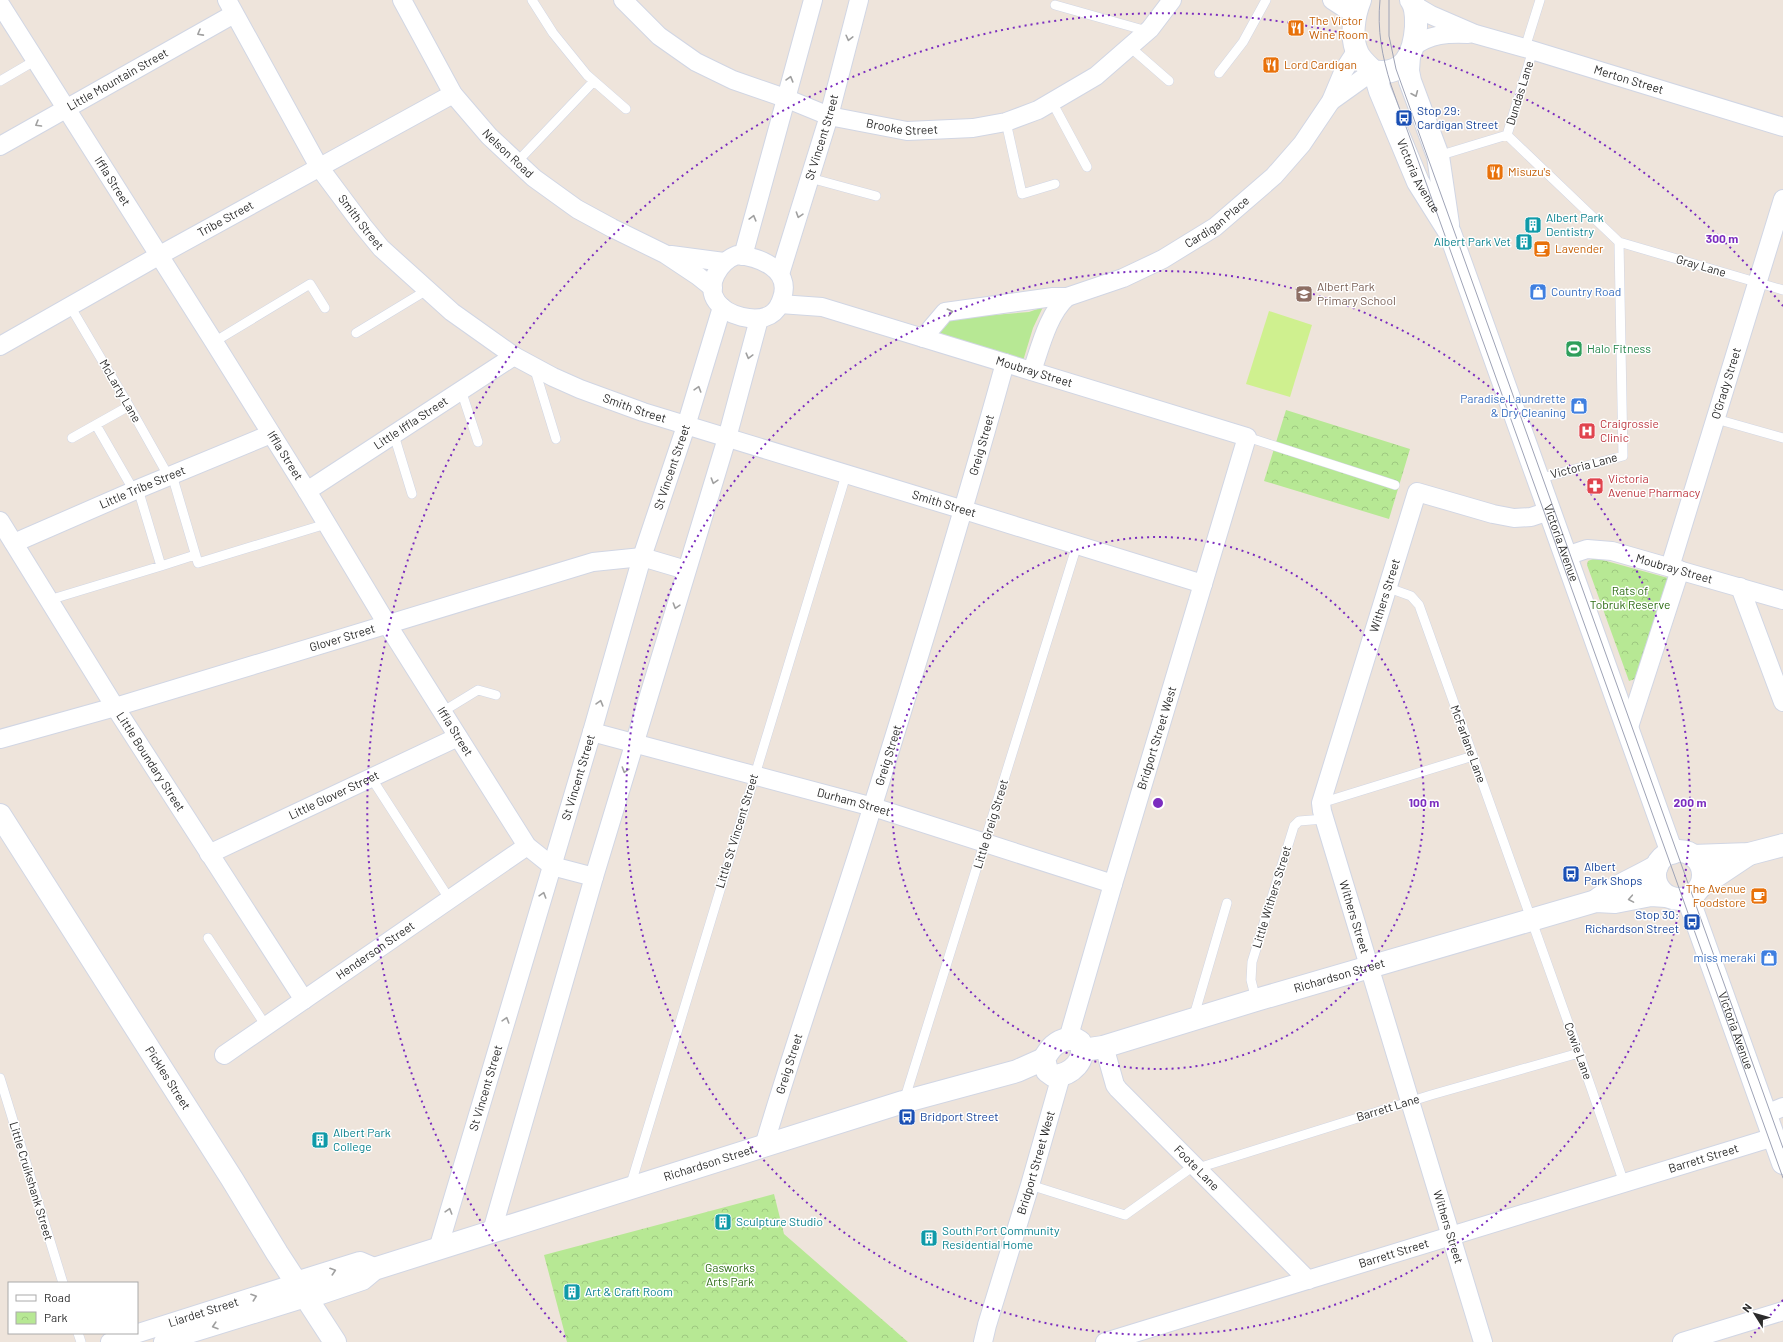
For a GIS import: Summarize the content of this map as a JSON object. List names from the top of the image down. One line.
{"streets":{"street":["Little Mountain Street","Merton Street","Brooke Street","St Vincent Street","Nelson Road","Victoria Avenue","Iffla Street","Tribe Street","Smith Street","Cardigan Place","Moubray Street","O'Grady Street","Little Iffla Street","Greig Street","Little Tribe Street","Withers Street","Glover Street","Bridport Street West","Little Boundary Street","Little Glover Street","Durham Street","Henderson Street","Richardson Street","Pickles Street","Barrett Street","Foote Lane","Liardet Street"],"lane":["Dundas Lane","Gray Lane","McLarty Lane","Victoria Lane","McFarlane Lane","Little Greig Street","Little St Vincent Street","Little Withers Street","Cowie Lane","Barrett Lane","Little Cruikshank Street"]},"crossings":[["Little Mountain Street","Iffla Street"],["Little Mountain Street","Smith Street"],["Merton Street","Dundas Lane"],["Merton Street","Victoria Avenue"],["Brooke Street","St Vincent Street"],["St Vincent Street","Nelson Road"],["St Vincent Street","Iffla Street"],["St Vincent Street","Smith Street"],["St Vincent Street","Moubray Street"],["St Vincent Street","Glover Street"],["St Vincent Street","Durham Street"],["St Vincent Street","Richardson Street"],["Nelson Road","Tribe Street"],["Nelson Road","Moubray Street"],["Victoria Avenue","Cardigan Place"],["Victoria Avenue","Moubray Street"],["Victoria Avenue","O'Grady Street"],["Victoria Avenue","Victoria Lane"],["Victoria Avenue","Withers Street"],["Victoria Avenue","Richardson Street"],["Victoria Avenue","Barrett Street"],["Iffla Street","Tribe Street"],["Iffla Street","Little Iffla Street"],["Iffla Street","Little Tribe Street"],["Iffla Street","Glover Street"],["Iffla Street","Little Glover Street"],["Iffla Street","Henderson Street"],["Tribe Street","Smith Street"],["Tribe Street","McLarty Lane"],["Smith Street","Little Iffla Street"],["Smith Street","Greig Street"],["Smith Street","Bridport Street West"],["Smith Street","Little Greig Street"],["Smith Street","Little St Vincent Street"],["Cardigan Place","Moubray Street"],["Gray Lane","O'Grady Street"],["Gray Lane","Victoria Lane"],["Moubray Street","O'Grady Street"],["Moubray Street","Greig Street"],["Moubray Street","Bridport Street West"],["McLarty Lane","Little Tribe Street"],["Greig Street","Durham Street"],["Greig Street","Richardson Street"],["Little Tribe Street","Little Boundary Street"],["Withers Street","McFarlane Lane"],["Withers Street","Little Withers Street"],["Withers Street","Richardson Street"],["Withers Street","Barrett Lane"],["Withers Street","Barrett Street"],["Glover Street","Little Boundary Street"],["Bridport Street West","Durham Street"],["Bridport Street West","Richardson Street"],["Bridport Street West","Barrett Lane"],["McFarlane Lane","Little Withers Street"],["McFarlane Lane","Richardson Street"],["McFarlane Lane","Cowie Lane"],["Little Boundary Street","Little Glover Street"],["Little Boundary Street","Henderson Street"],["Durham Street","Little Greig Street"],["Durham Street","Little St Vincent Street"],["Little Greig Street","Richardson Street"],["Little St Vincent Street","Richardson Street"],["Little Withers Street","Richardson Street"],["Richardson Street","Cowie Lane"],["Richardson Street","Pickles Street"],["Richardson Street","Foote Lane"],["Richardson Street","Liardet Street"],["Cowie Lane","Barrett Lane"],["Cowie Lane","Barrett Street"],["Pickles Street","Liardet Street"],["Barrett Lane","Foote Lane"],["Barrett Street","Foote Lane"]],"one_way":["Little Mountain Street"],"parks":["Rats of Tobruk Reserve","Gasworks Arts Park"],"places":{"restaurant":["The Victor Wine Room","Lord Cardigan","Misuzu's"],"bus stop":["Stop 29: Cardigan Street","Albert Park Shops","Stop 30: Richardson Street","Bridport Street"],"building":["Albert Park Dentistry","Albert Park Vet","Albert Park College","Sculpture Studio","South Port Community Residential Home","Art & Craft Room"],"cafe":["Lavender","The Avenue Foodstore"],"shop":["Country Road","Paradise Laundrette & Dry Cleaning","miss meraki"],"school or university":["Albert Park Primary School"],"sports":["Halo Fitness"],"hospital":["Craigrossie Clinic"],"pharmacy":["Victoria Avenue Pharmacy"]},"legend":["Road","Park"],"north":"top left","rings":["300 m","100 m","200 m"]}
